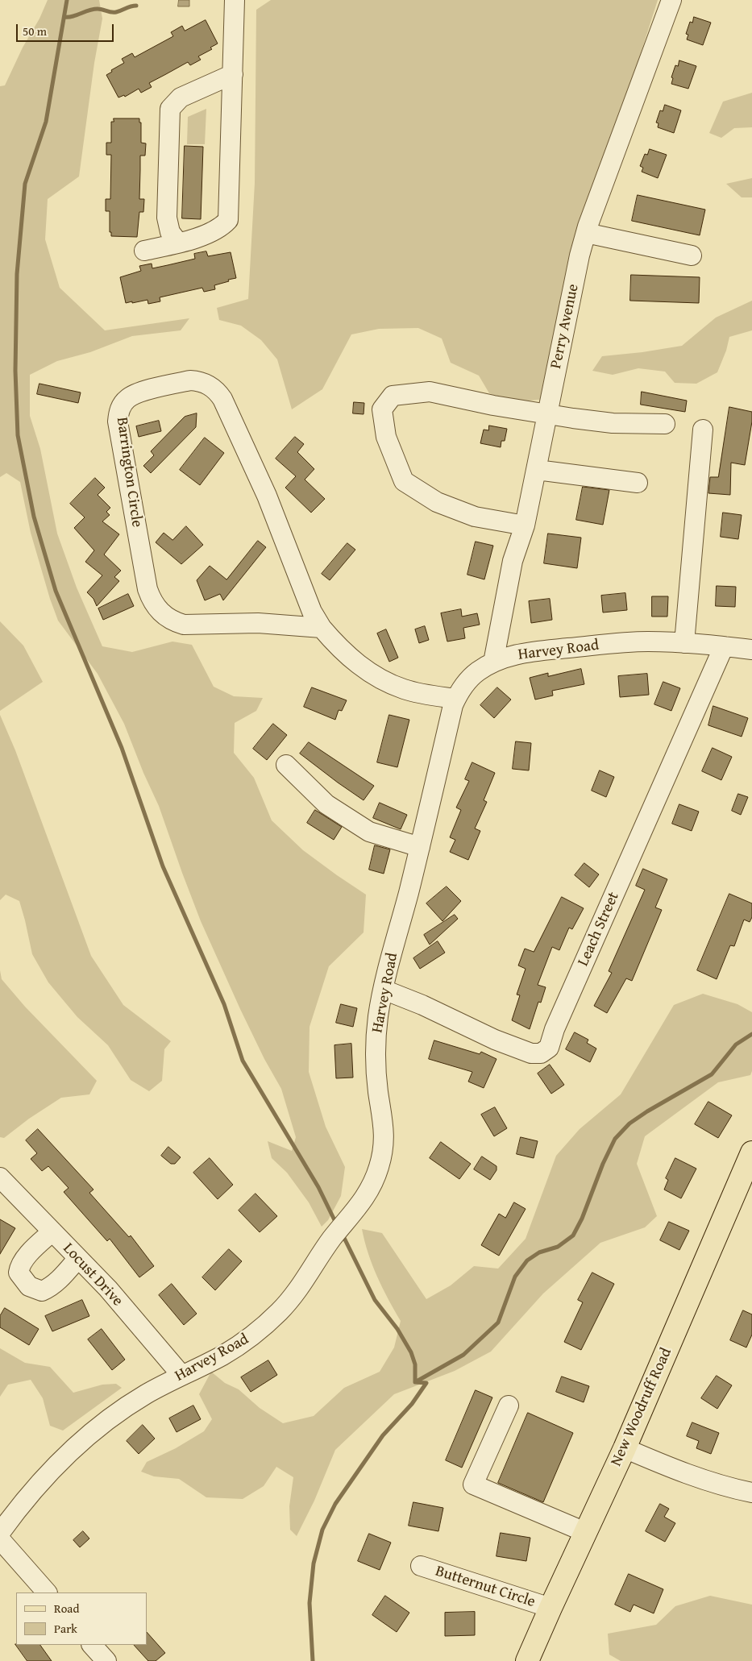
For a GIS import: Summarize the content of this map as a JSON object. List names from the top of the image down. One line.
{"streets":{"main road":["New Woodruff Road"],"street":["Perry Avenue","Barrington Circle","Harvey Road","Leach Street","Locust Drive","Butternut Circle"]},"crossings":[["Perry Avenue","Harvey Road"],["Barrington Circle","Harvey Road"],["Harvey Road","Leach Street"],["Harvey Road","Locust Drive"],["New Woodruff Road","Butternut Circle"]],"legend":["Road","Park"],"scale_bar":"50 m"}
